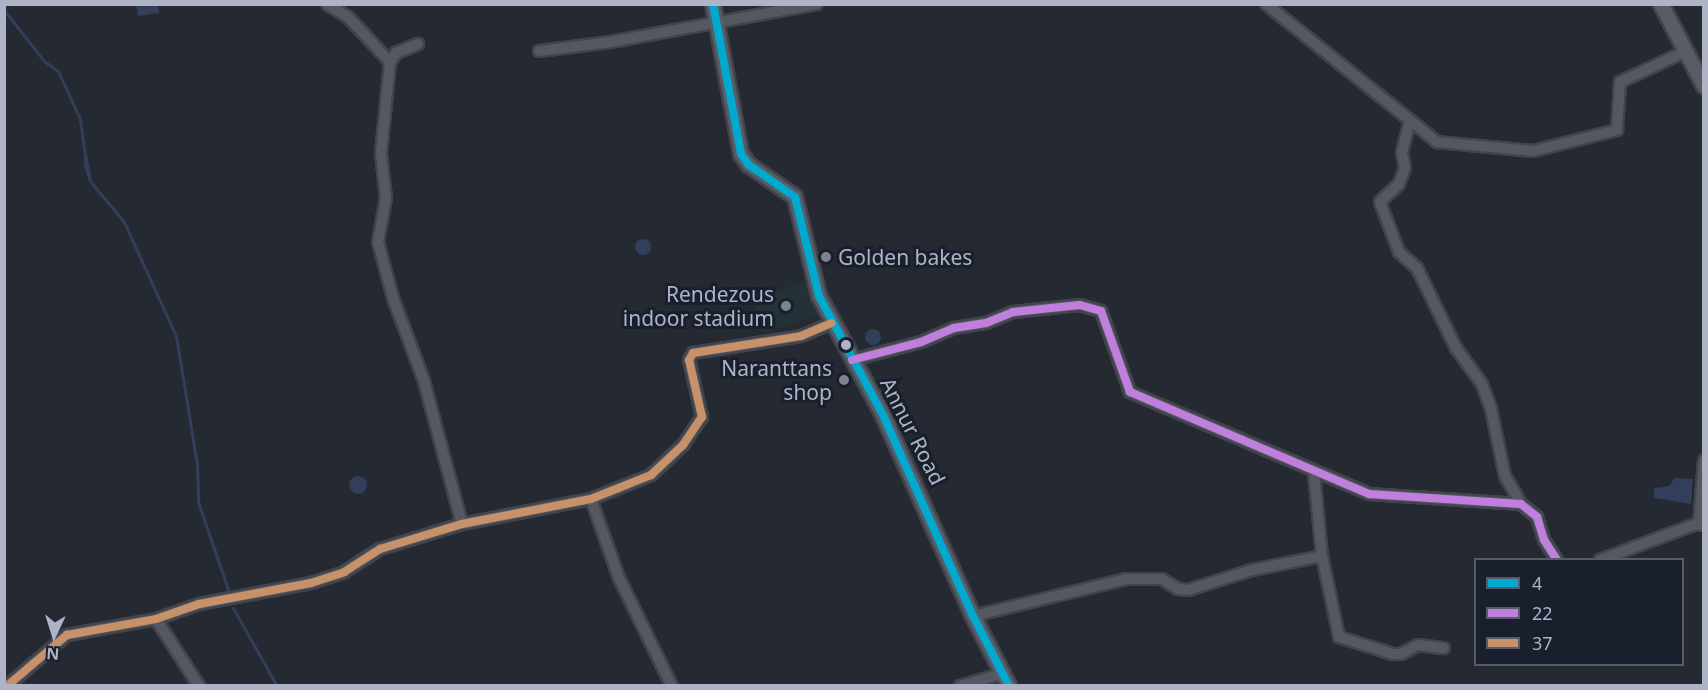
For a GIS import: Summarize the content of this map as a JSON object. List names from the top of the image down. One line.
{"streets":{"main road":["Annur Road"]},"places":["Golden bakes","Rendezous indoor stadium","Naranttans shop"],"lines":["transit line 4","transit line 22","transit line 37"],"legend":["4","22","37"],"north":"bottom"}
